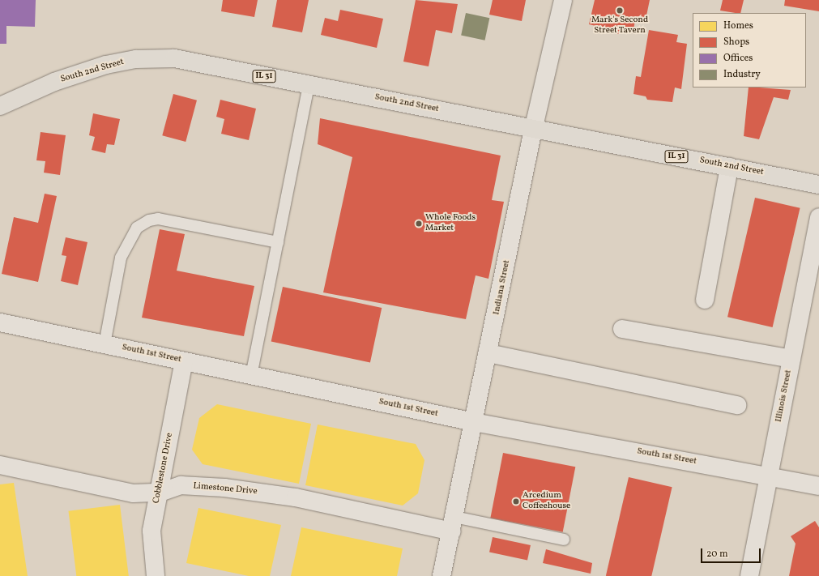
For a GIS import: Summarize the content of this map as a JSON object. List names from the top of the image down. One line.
{"streets":{"main road":["South 2nd Street","IL 31"],"street":["Indiana Street","South 1st Street","Illinois Street","Cobblestone Drive","Limestone Drive"]},"crossings":[["South 2nd Street","Indiana Street"],["Indiana Street","South 1st Street"],["Indiana Street","Limestone Drive"],["South 1st Street","Illinois Street"],["South 1st Street","Cobblestone Drive"],["Cobblestone Drive","Limestone Drive"]],"places":["Mark's Second Street Tavern","Whole Foods Market","Arcedium Coffeehouse"],"legend":["Homes","Shops","Offices","Industry"],"scale_bar":"20 m"}
